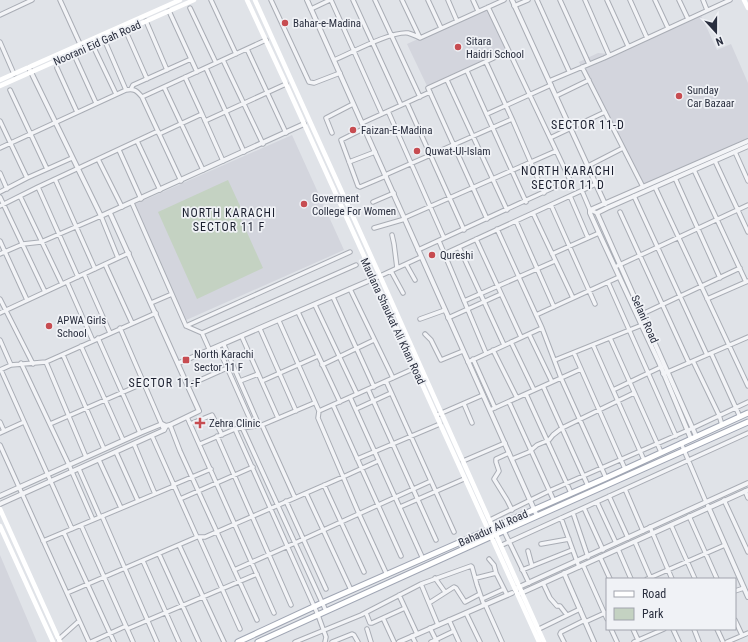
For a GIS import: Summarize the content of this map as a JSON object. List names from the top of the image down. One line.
{"streets":{"main road":["Noorani Eid Gah Road","Maulana Shaukat Ali Khan Road","Bahadur Ali Road"],"street":["Selani Road"]},"crossings":[["Selani Road","Bahadur Ali Road"],["Maulana Shaukat Ali Khan Road","Bahadur Ali Road"]],"districts":["SECTOR 11-D","NORTH KARACHI SECTOR 11 D","NORTH KARACHI SECTOR 11 F","SECTOR 11-F"],"places":{"other":["Bahar-e-Madina","Sitara Haidri School","Sunday Car Bazaar","Faizan-E-Madina","Quwat-Ul-Islam","Goverment College For Women","Qureshi","APWA Girls School"],"transit":["North Karachi Sector 11 F"],"health":["Zehra Clinic"]},"legend":["Road","Park"],"north":"bottom"}
